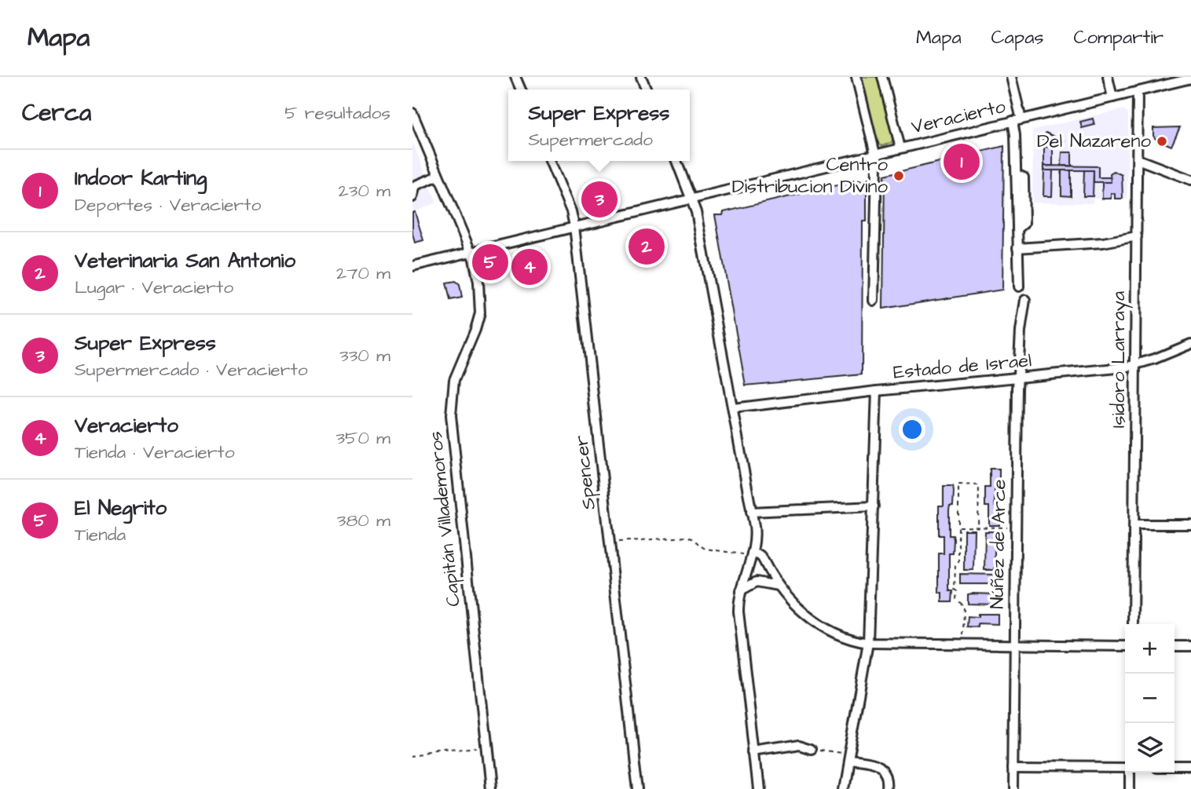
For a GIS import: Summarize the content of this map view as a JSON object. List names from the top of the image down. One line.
{"streets":{"street":["Veracierto","Isidoro Larraya","Estado de Israel","Spencer","Capitán Villademoros","Núñez de Arce"]},"crossings":[["Veracierto","Isidoro Larraya"],["Veracierto","Spencer"],["Veracierto","Capitán Villademoros"],["Isidoro Larraya","Estado de Israel"],["Estado de Israel","Núñez de Arce"]],"places":["Del Nazareno","Centro Distribucion Divino"],"page":{"header":"Mapa","nav":["Mapa","Capas","Compartir"],"heading":["Cerca","5 resultados"],"popup":["Super Express","Supermercado"],"pins":["1","3","2","5","4"],"list":[{"mark":"1","name":"Indoor Karting","note":"Deportes · Veracierto","value":"230 m"},{"mark":"2","name":"Veterinaria San Antonio","note":"Lugar · Veracierto","value":"270 m"},{"mark":"3","name":"Super Express","note":"Supermercado · Veracierto","value":"330 m"},{"mark":"4","name":"Veracierto","note":"Tienda · Veracierto","value":"350 m"},{"mark":"5","name":"El Negrito","note":"Tienda","value":"380 m"}],"map_buttons":["+","−"]}}
